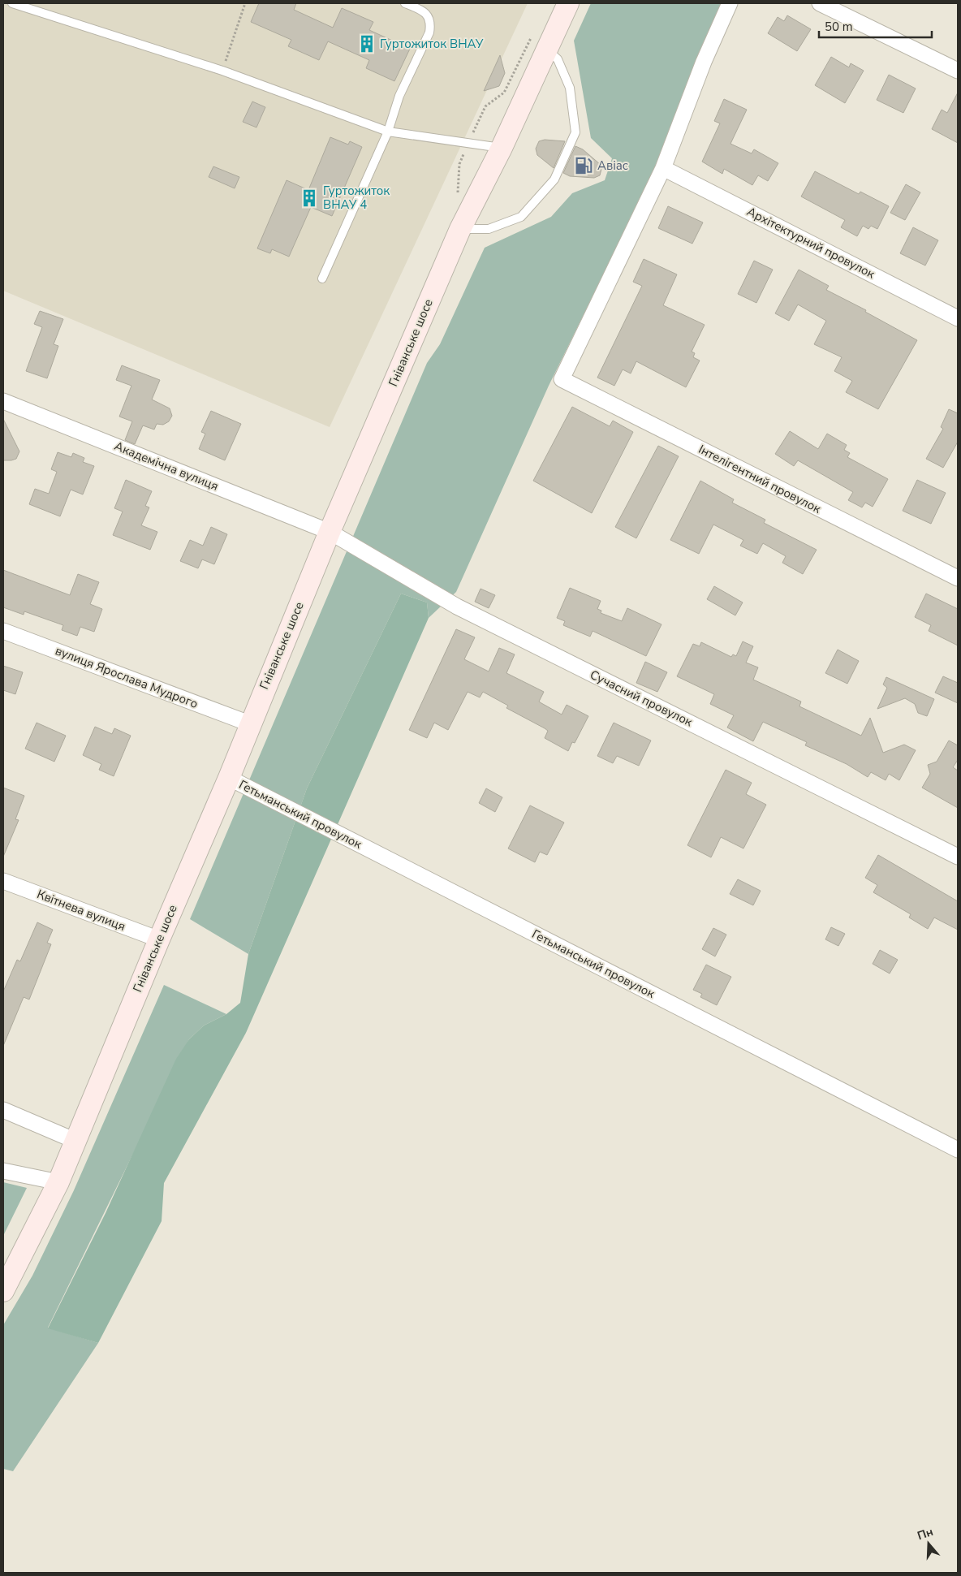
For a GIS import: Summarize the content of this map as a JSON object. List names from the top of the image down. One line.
{"streets":{"main road":["Гніванське шосе"],"street":["Архітектурний провулок","Академічна вулиця","Інтелігентний провулок","вулиця Ярослава Мудрого","Сучасний провулок","Гетьманський провулок","Квітнева вулиця"]},"crossings":[["Архітектурний провулок","Інтелігентний провулок"],["Гніванське шосе","Академічна вулиця"],["Гніванське шосе","вулиця Ярослава Мудрого"],["Гніванське шосе","Сучасний провулок"],["Гніванське шосе","Гетьманський провулок"],["Гніванське шосе","Квітнева вулиця"],["Академічна вулиця","Сучасний провулок"]],"places":{"building":["Гуртожиток ВНАУ","Гуртожиток ВНАУ 4"],"fuel station":["Авіас"]},"scale_bar":"50 m","north":"top"}
